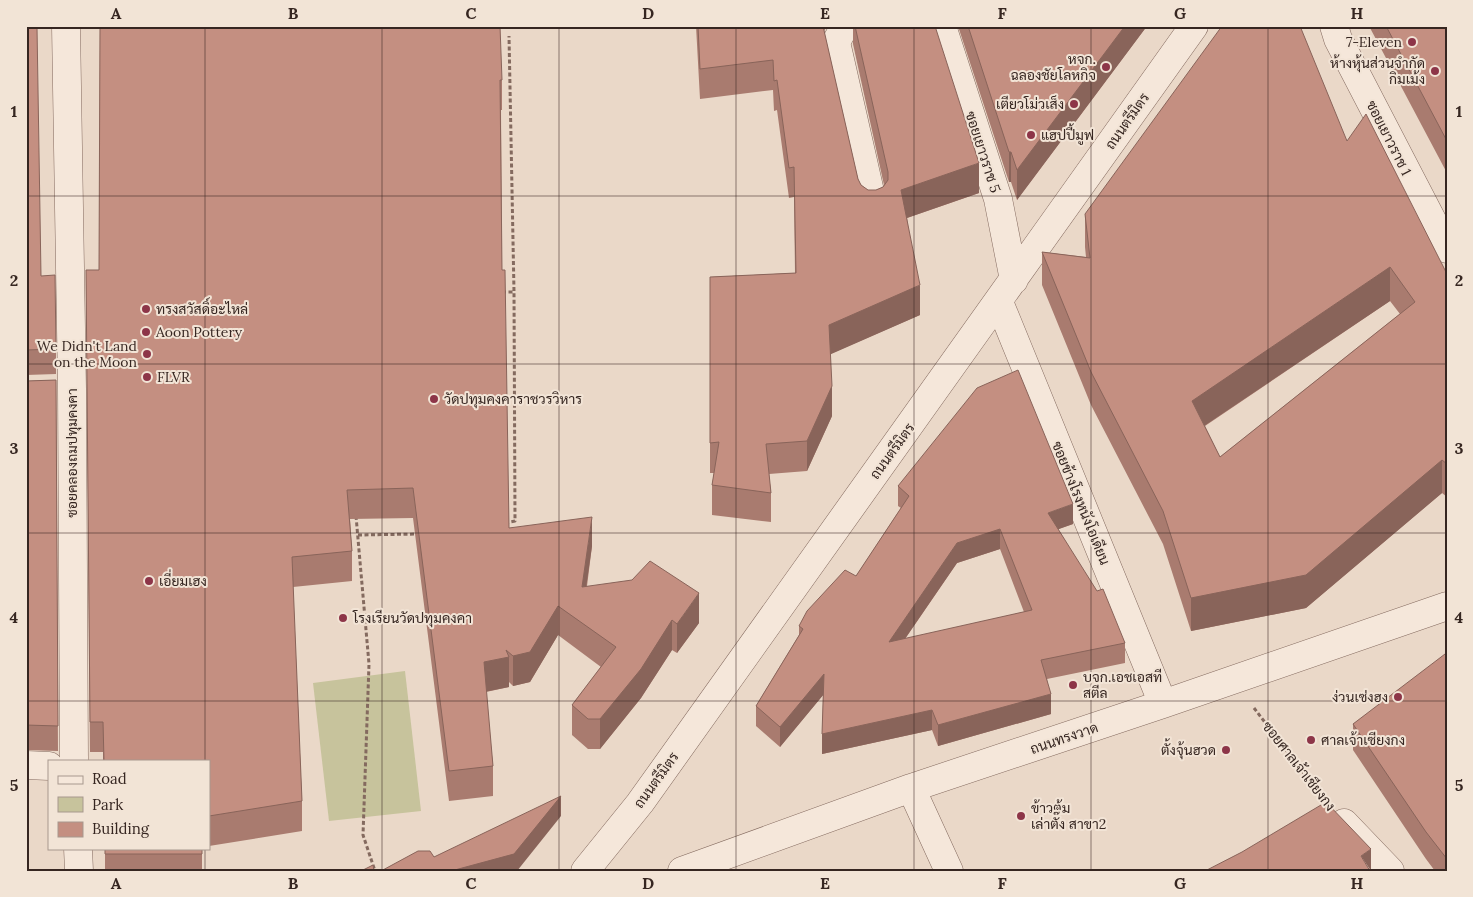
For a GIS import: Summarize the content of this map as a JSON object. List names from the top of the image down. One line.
{"streets":{"street":["ถนนตรีมิตร","ซอยเยาวราช 1","ซอยเยาวราช 5","ซอยคลองถมปทุมคงคา","ซอยข้างโรงหนังโอเดียน","ถนนทรงวาด","ซอยศาลเจ้าเชียงกง"]},"crossings":[["ถนนตรีมิตร","ซอยเยาวราช 5"],["ถนนตรีมิตร","ซอยข้างโรงหนังโอเดียน"],["ซอยข้างโรงหนังโอเดียน","ถนนทรงวาด"],["ถนนทรงวาด","ซอยศาลเจ้าเชียงกง"]],"places":["7-Eleven","หจก. ฉลองชัยโลหกิจ","ห้างหุ้นส่วนจำกัด กิมเม้ง","เตียวโม่วเส็ง","แฮปปี้มูฟ","ทรงสวัสดิ์อะไหล่","Aoon Pottery","We Didn't Land on the Moon","FLVR","วัดปทุมคงคาราชวรวิหาร","เอี่ยมเฮง","โรงเรียนวัดปทุมคงคา","บจก.เอชเอสที สตีล","ง่วนเซ่งฮง","ศาลเจ้าเซียงกง","ตั้งจุ้นฮวด","ข้าวต้ม เล่าตั๊ง สาขา2"],"legend":["Road","Park","Building"],"grid":{"columns":["A","B","C","D","E","F","G","H"],"rows":["1","2","3","4","5"]}}
